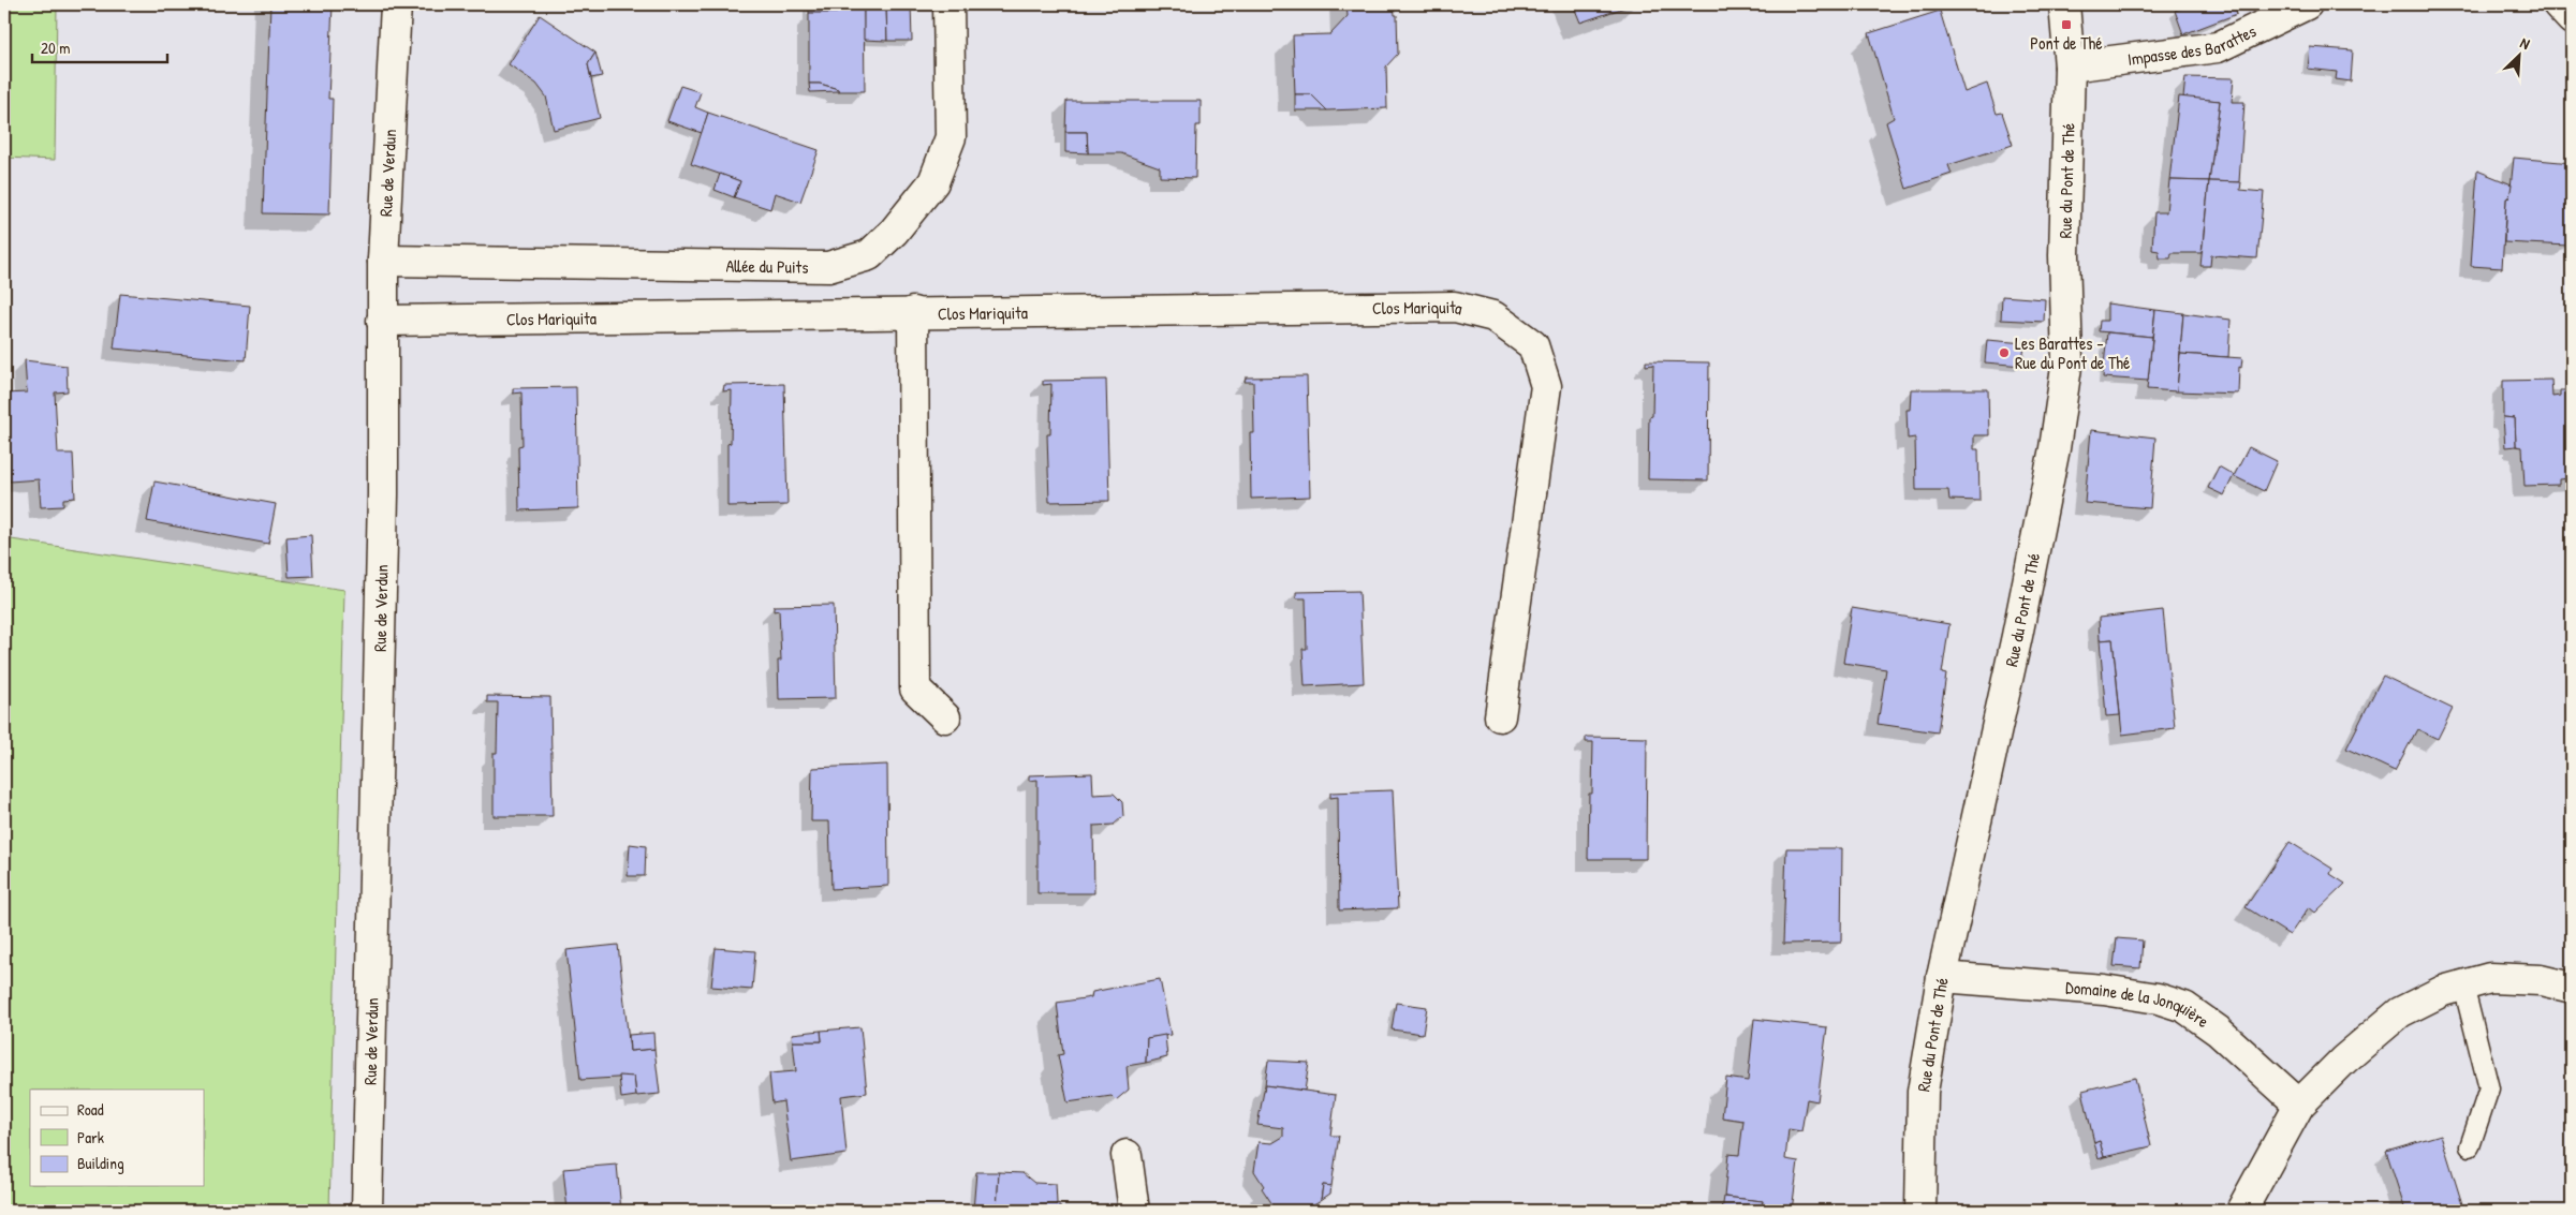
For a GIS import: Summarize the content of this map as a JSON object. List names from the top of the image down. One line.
{"streets":{"street":["Impasse des Barattes","Rue de Verdun","Rue du Pont de Thé","Allée du Puits","Clos Mariquita","Domaine de la Jonquière"]},"crossings":[["Impasse des Barattes","Rue du Pont de Thé"],["Rue de Verdun","Allée du Puits"],["Rue de Verdun","Clos Mariquita"],["Rue du Pont de Thé","Domaine de la Jonquière"]],"places":{"transit":["Pont de Thé"],"other":["Les Barattes - Rue du Pont de Thé"]},"legend":["Road","Park","Building"],"scale_bar":"20 m","north":"top right"}
